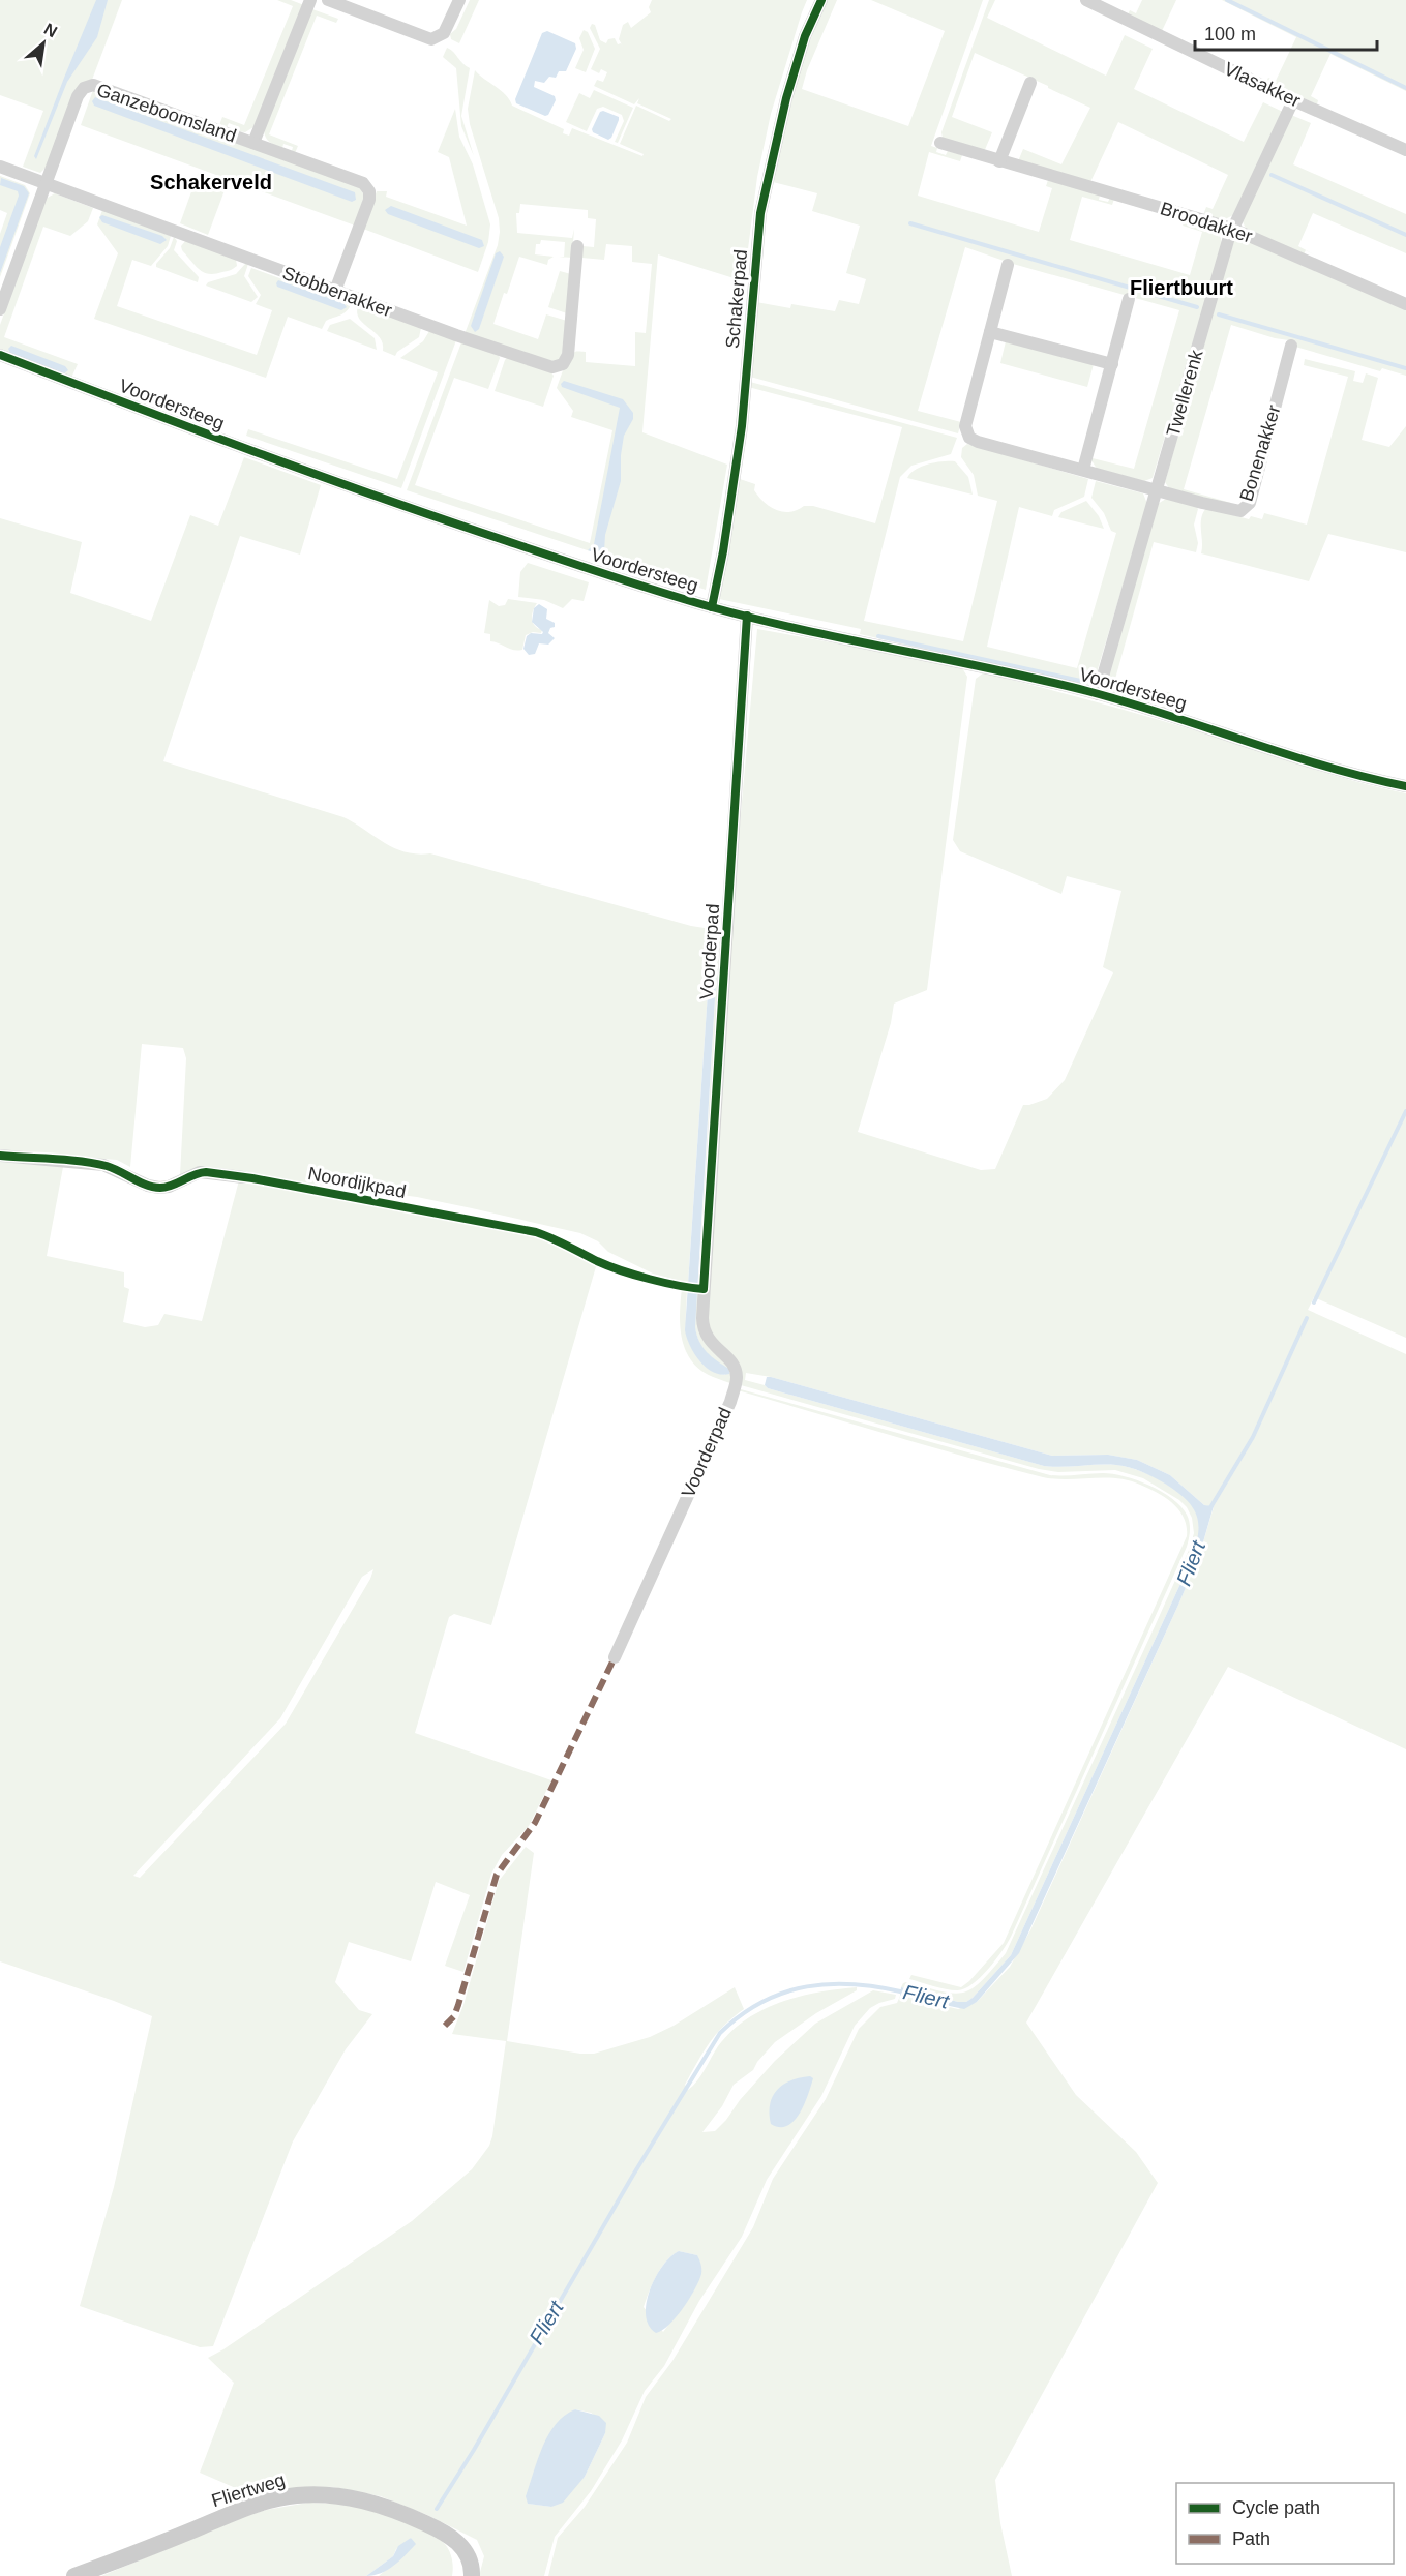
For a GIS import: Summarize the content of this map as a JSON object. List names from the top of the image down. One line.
{"streets":{"main road":["Fliertweg"],"street":["Vlasakker","Ganzeboomsland","Broodakker","Stobbenakker","Schakerpad","Twellerenk","Voordersteeg","Bonenakker","Voorderpad"],"cycle path":["Noordijkpad"]},"crossings":[["Vlasakker","Twellerenk"],["Ganzeboomsland","Stobbenakker"],["Broodakker","Twellerenk"],["Schakerpad","Voordersteeg"],["Twellerenk","Voordersteeg"],["Twellerenk","Bonenakker"],["Voordersteeg","Voorderpad"]],"districts":["Schakerveld","Fliertbuurt"],"water":["Fliert"],"legend":["Cycle path","Path"],"scale_bar":"100 m","north":"top right"}
